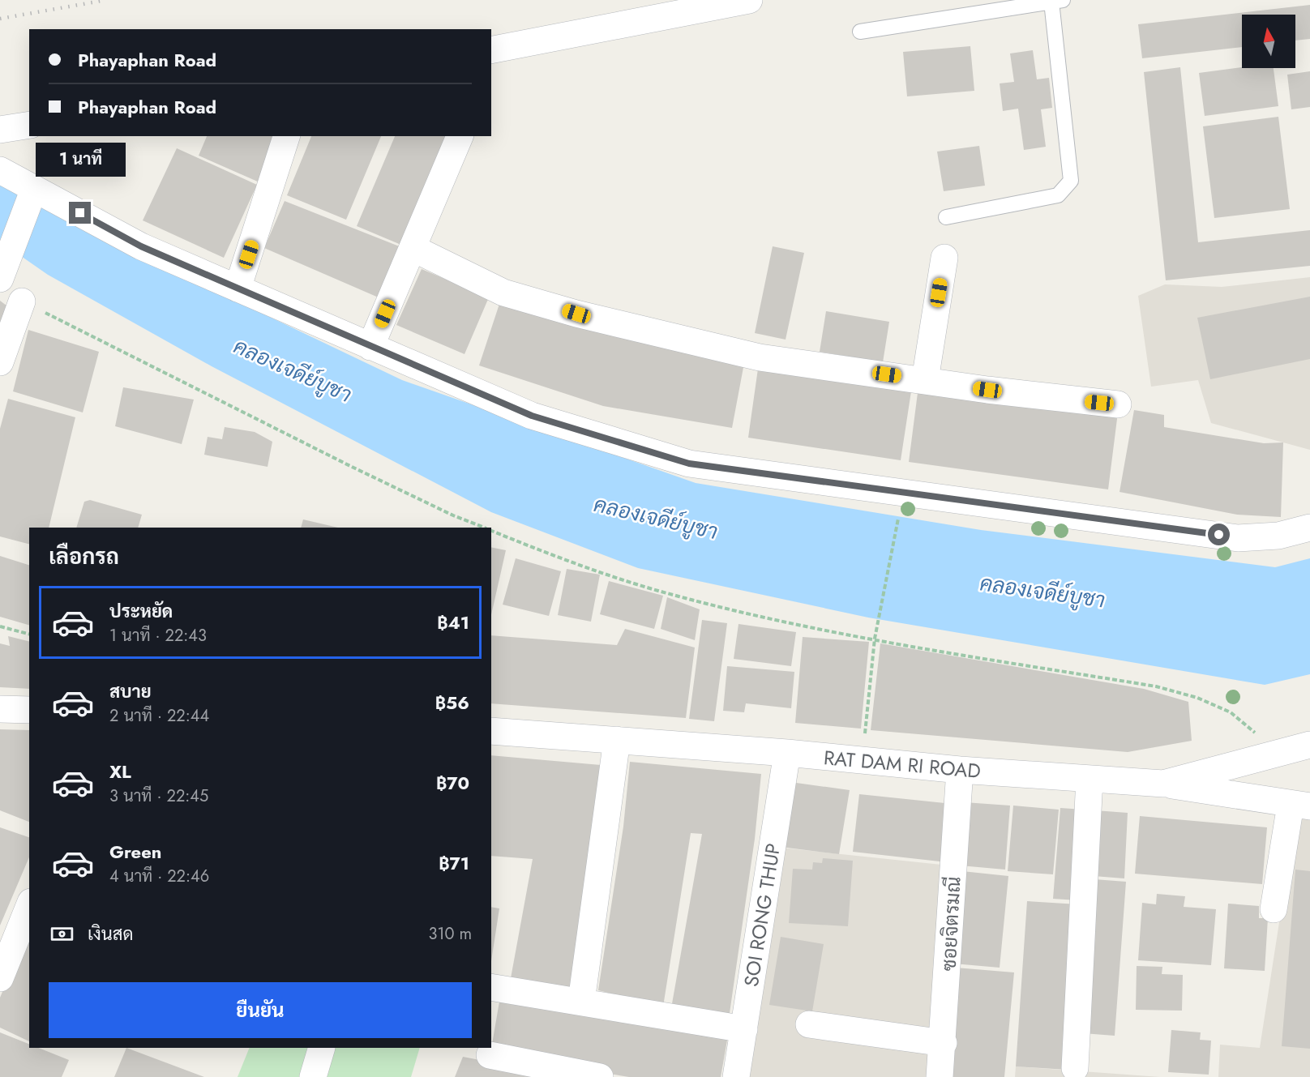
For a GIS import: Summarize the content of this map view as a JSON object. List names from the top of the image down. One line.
{"streets":{"street":["RAT DAM RI ROAD","SOI RONG THUP","ซอยจิตรมณี"]},"crossings":[["RAT DAM RI ROAD","SOI RONG THUP"],["RAT DAM RI ROAD","ซอยจิตรมณี"]],"water":["คลองเจดีย์บูชา"],"north":"top","page":{"banner":["Phayaphan Road","Phayaphan Road"],"bubble":"1 นาที","heading":"เลือกรถ","list":[{"name":"ประหยัด","note":"1 นาที · 22:43","value":"฿41"},{"name":"สบาย","note":"2 นาที · 22:44","value":"฿56"},{"name":"XL","note":"3 นาที · 22:45","value":"฿70"},{"name":"Green","note":"4 นาที · 22:46","value":"฿71"}],"pay":["เงินสด","310 m"],"buttons":"ยืนยัน"}}
